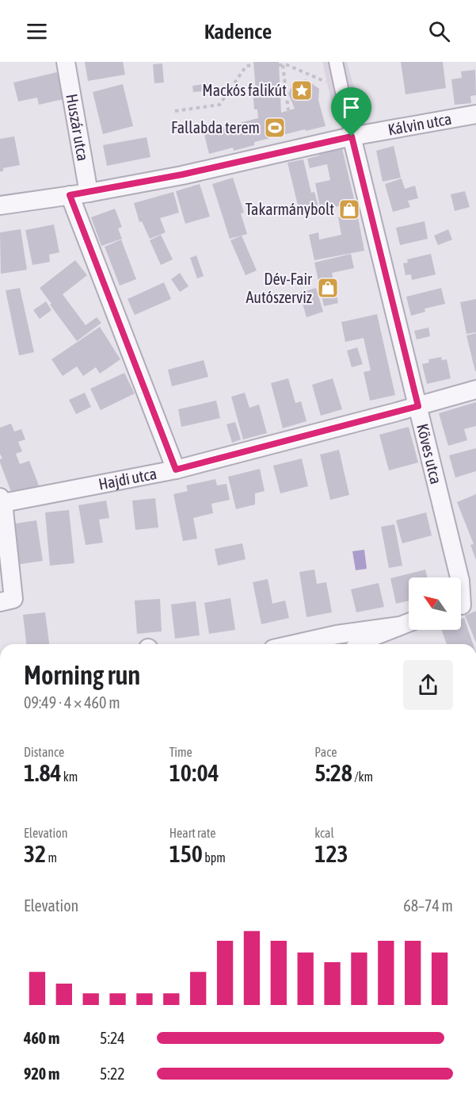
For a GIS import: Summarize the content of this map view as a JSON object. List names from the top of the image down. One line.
{"streets":{"street":["Kálvin utca","Huszár utca","Köves utca","Hajdi utca"]},"crossings":[["Kálvin utca","Huszár utca"],["Kálvin utca","Köves utca"],["Köves utca","Hajdi utca"]],"places":{"place":["Mackós falikút"],"sports":["Fallabda terem"],"shop":["Takarmánybolt","Dév-Fair Autószerviz"]},"north":"top left","page":{"header":"Kadence","heading":["Morning run","09:49 · 4 × 460 m"],"stats":[["Distance","1.84 km"],["Time","10:04"],["Pace","5:28 /km"],["Elevation","32 m"],["Heart rate","150 bpm"],["kcal","123"]],"chart":["Elevation","68–74 m"],"list":[{"name":"460 m","note":"5:24"},{"name":"920 m","note":"5:22"}]}}
